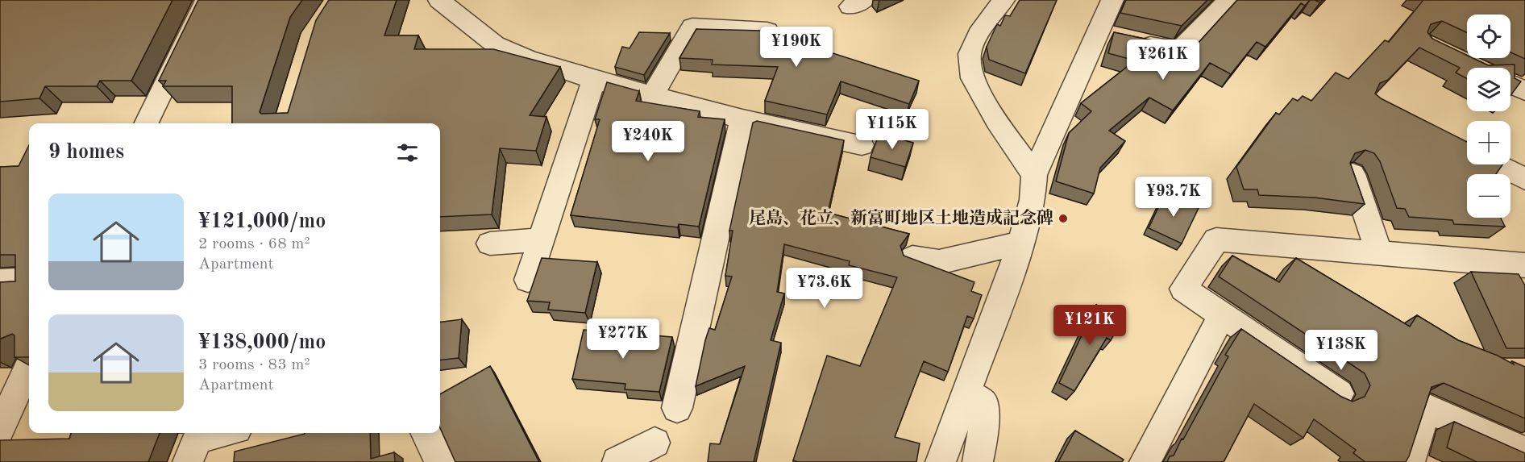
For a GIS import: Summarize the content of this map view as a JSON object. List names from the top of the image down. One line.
{"places":["尾島、花立、新富町地区土地造成記念碑"],"page":{"map_buttons":["+","−"],"price":["¥190K","¥261K","¥115K","¥240K","¥93.7K","¥73.6K","¥121K","¥277K","¥138K"],"heading":"9 homes","list":[{"name":"¥121,000/mo","note":"2 rooms · 68 m² · Apartment"},{"name":"¥138,000/mo","note":"3 rooms · 83 m² · Apartment"}]}}
